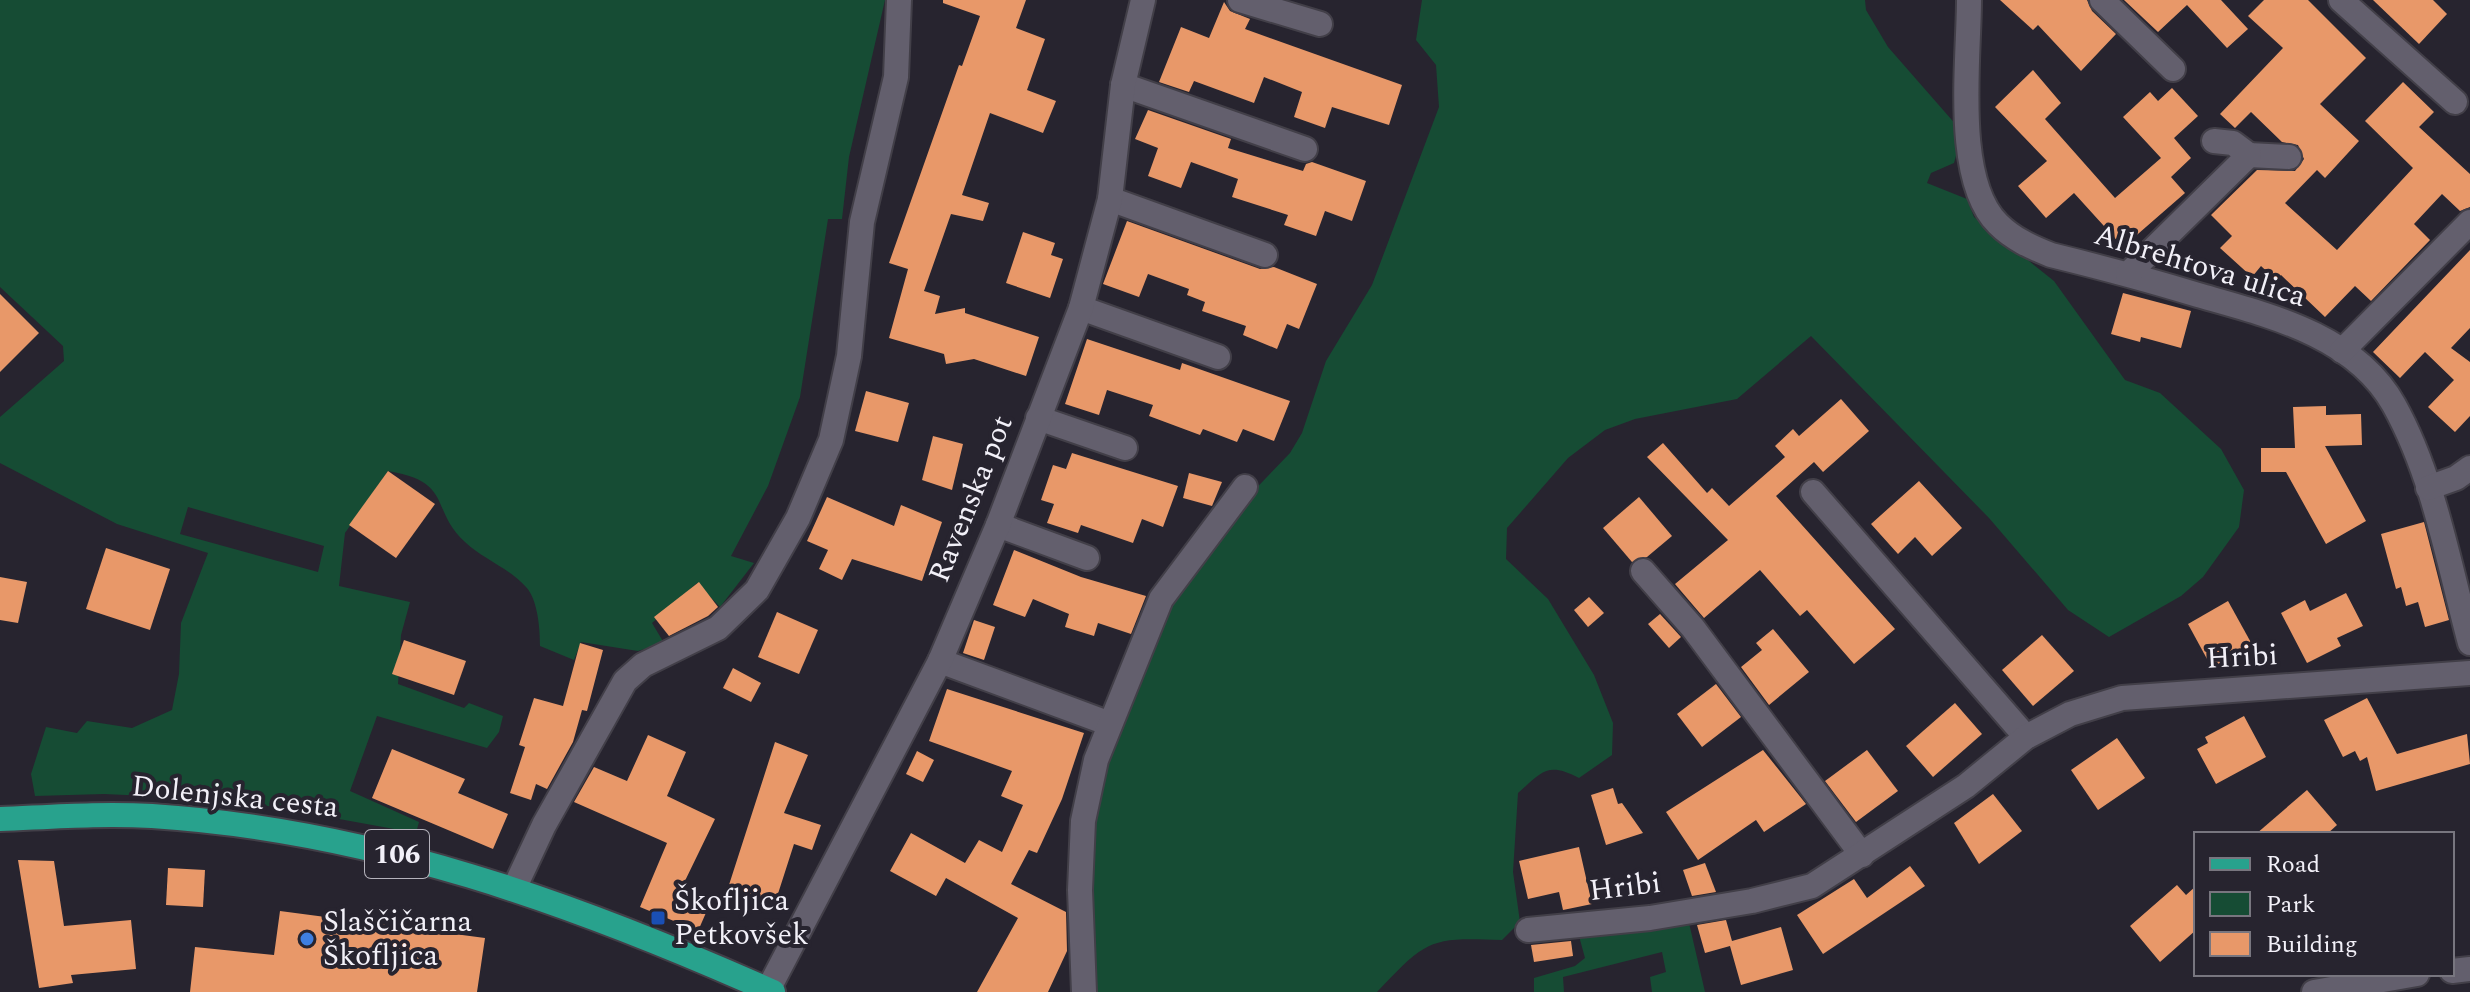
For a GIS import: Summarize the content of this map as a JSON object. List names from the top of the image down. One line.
{"streets":{"main road":["Dolenjska cesta","106"],"street":["Albrehtova ulica","Ravenska pot","Hribi"]},"crossings":[["Ravenska pot","Dolenjska cesta"]],"places":{"transit":["Škofljica Petkovšek"],"other":["Slaščičarna Škofljica"]},"legend":["Road","Park","Building"]}
